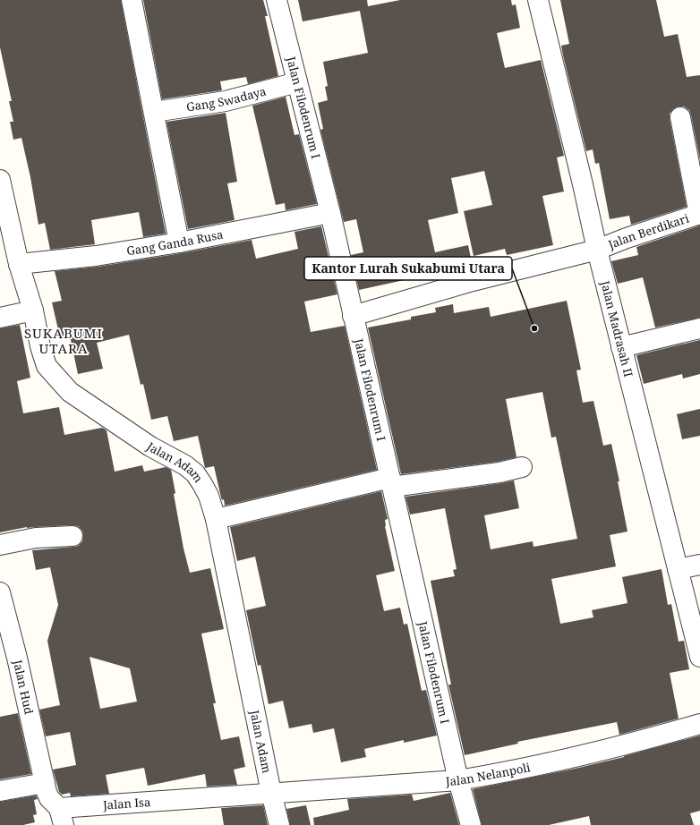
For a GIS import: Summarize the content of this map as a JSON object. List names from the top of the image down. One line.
{"streets":{"street":["Gang Swadaya","Jalan Filodenrum I","Jalan Berdikari","Gang Ganda Rusa","Jalan Madrasah II","Jalan Adam","Jalan Hud","Jalan Nelanpoli","Jalan Isa"]},"crossings":[["Gang Swadaya","Jalan Filodenrum I"],["Jalan Filodenrum I","Jalan Berdikari"],["Jalan Filodenrum I","Gang Ganda Rusa"],["Jalan Filodenrum I","Jalan Nelanpoli"],["Jalan Berdikari","Jalan Madrasah II"],["Gang Ganda Rusa","Jalan Adam"],["Jalan Adam","Jalan Nelanpoli"],["Jalan Adam","Jalan Isa"],["Jalan Hud","Jalan Isa"],["Jalan Nelanpoli","Jalan Isa"]],"districts":["SUKABUMI UTARA"],"places":["Kantor Lurah Sukabumi Utara"]}
